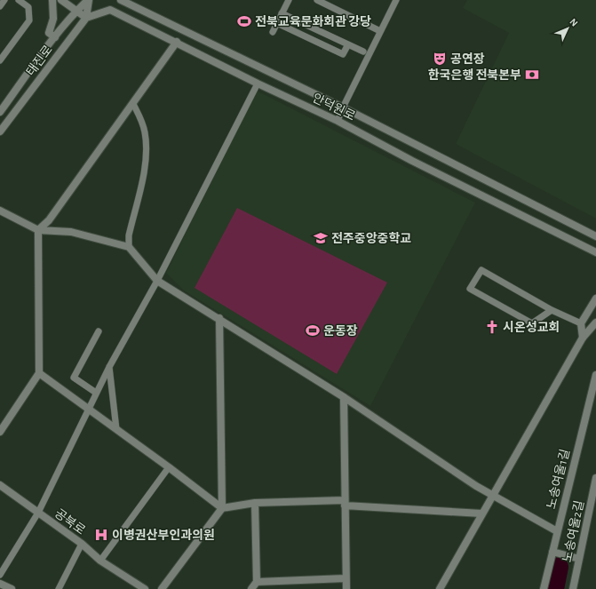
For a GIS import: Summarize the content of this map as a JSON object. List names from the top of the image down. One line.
{"streets":{"street":["태진로","안덕원로","노송여울1길","공북로","노송여울2길"]},"crossings":[["태진로","안덕원로"]],"places":{"sports":["전북교육문화회관 강당","운동장"],"theatre":["공연장"],"bank":["한국은행 전북본부"],"school or university":["전주중앙중학교"],"church":["시온성교회"],"hospital":["이병권산부인과의원"]},"north":"top right"}
